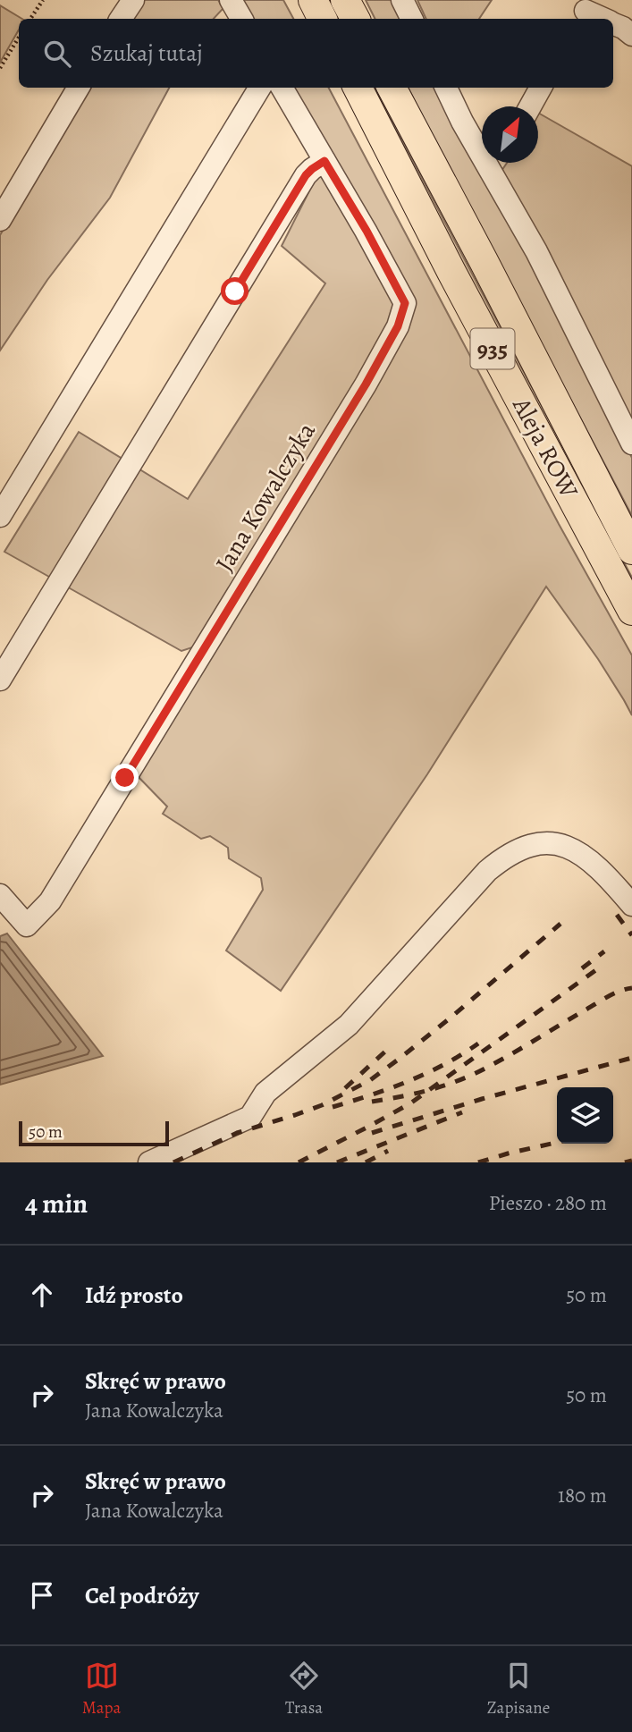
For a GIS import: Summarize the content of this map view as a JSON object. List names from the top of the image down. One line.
{"streets":{"main road":["935","Aleja ROW"],"street":["Jana Kowalczyka"]},"scale_bar":"50 m","north":"top right","page":{"search":"Szukaj tutaj","scale":"50 m","heading":["4 min","Pieszo · 280 m"],"list":[["Idź prosto","50 m"],["Skręć w prawo","Jana Kowalczyka","50 m"],["Skręć w prawo","Jana Kowalczyka","180 m"],"Cel podróży"],"nav":["Mapa","Trasa","Zapisane"]}}
